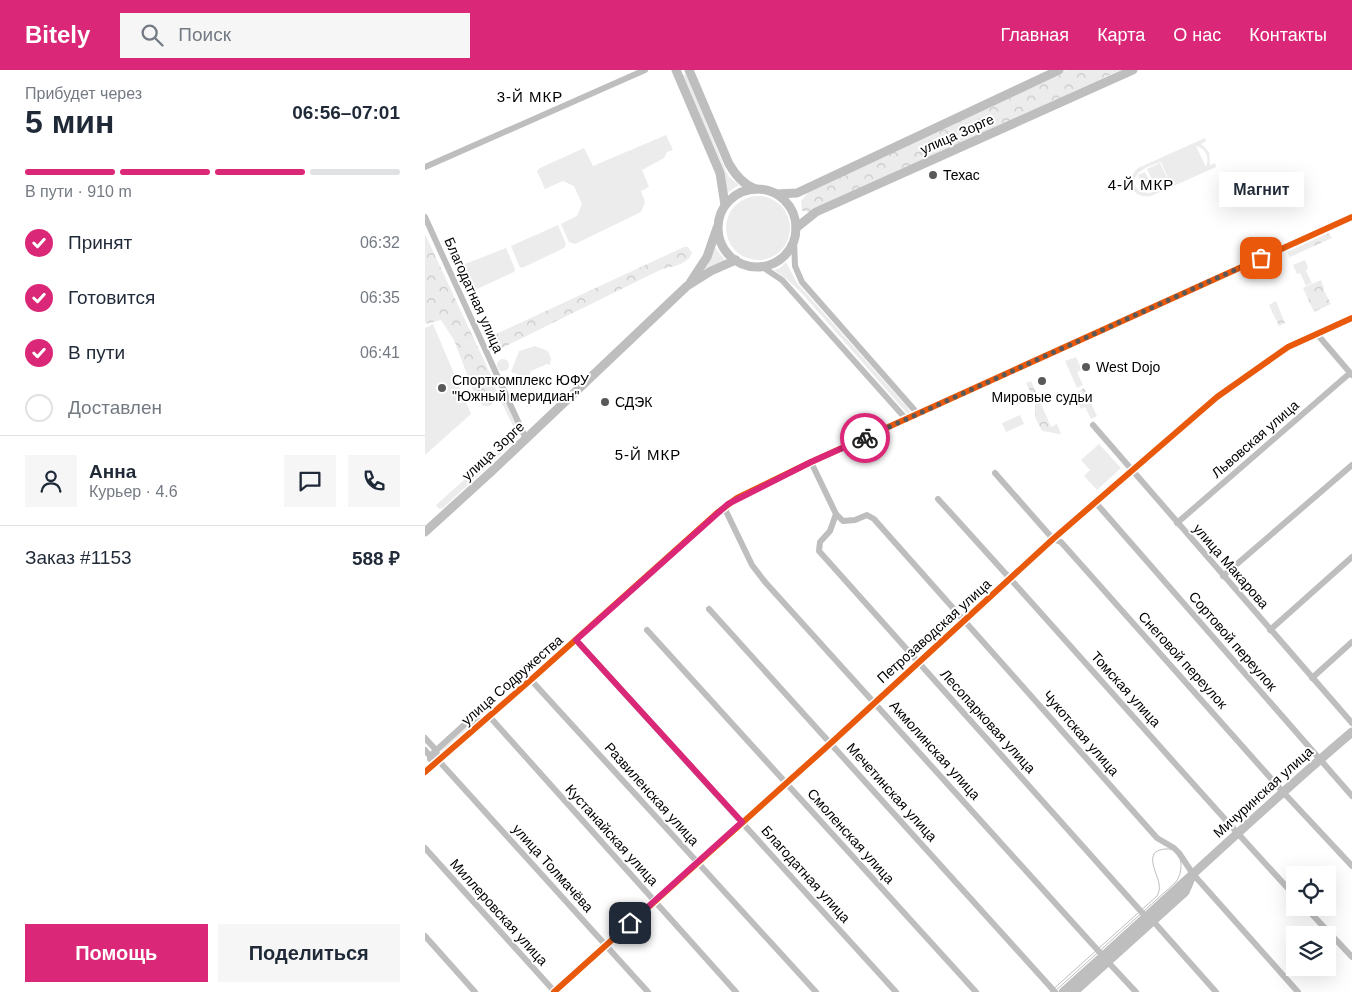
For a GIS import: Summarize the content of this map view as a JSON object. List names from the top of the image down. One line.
{"streets":{"main road":["улица Зорге","Мичуринская улица"],"street":["Благодатная улица","Львовская улица","улица Макарова","Петрозаводская улица","Сортовой переулок","Снеговой переулок","улица Содружества","Томская улица","Лесопарковая улица","Чукотская улица","Акмолинская улица","Мечетинская улица","Развиленская улица","Кустанайская улица","Смоленская улица","улица Толмачёва","Миллеровская улица"]},"crossings":[["улица Зорге","Благодатная улица"],["Благодатная улица","Петрозаводская улица"],["Благодатная улица","улица Содружества"],["Львовская улица","улица Макарова"],["улица Макарова","Петрозаводская улица"],["Петрозаводская улица","Сортовой переулок"],["Петрозаводская улица","Снеговой переулок"],["Петрозаводская улица","Томская улица"],["Петрозаводская улица","Лесопарковая улица"],["Петрозаводская улица","Чукотская улица"],["Петрозаводская улица","Акмолинская улица"],["Петрозаводская улица","Мечетинская улица"],["Петрозаводская улица","Развиленская улица"],["Петрозаводская улица","Кустанайская улица"],["Петрозаводская улица","Смоленская улица"],["Петрозаводская улица","улица Толмачёва"],["Петрозаводская улица","Миллеровская улица"],["Сортовой переулок","Мичуринская улица"],["Снеговой переулок","Мичуринская улица"],["улица Содружества","Акмолинская улица"],["улица Содружества","Развиленская улица"],["улица Содружества","Кустанайская улица"],["улица Содружества","улица Толмачёва"],["Томская улица","Мичуринская улица"],["Лесопарковая улица","Чукотская улица"],["Лесопарковая улица","Мичуринская улица"],["Чукотская улица","Мичуринская улица"],["Акмолинская улица","Мичуринская улица"]],"districts":["3-Й МКР","4-Й МКР","5-Й МКР"],"places":["Техас","Магнит","West Dojo","Мировые судьи","Спорткомплекс ЮФУ \"Южный меридиан\"","СДЭК"],"page":{"header":"Bitely","search":"Поиск","nav":["Главная","Карта","О нас","Контакты"],"heading":["5 мин","Прибудет через","06:56–07:01"],"panel":["Анна","Курьер · 4.6","Заказ #1153","588 ₽"],"bar":"В пути · 910 m","bubble":"Магнит","list":[["Принят","06:32"],["Готовится","06:35"],["В пути","06:41"],"Доставлен"],"buttons":["Помощь","Поделиться"]}}
